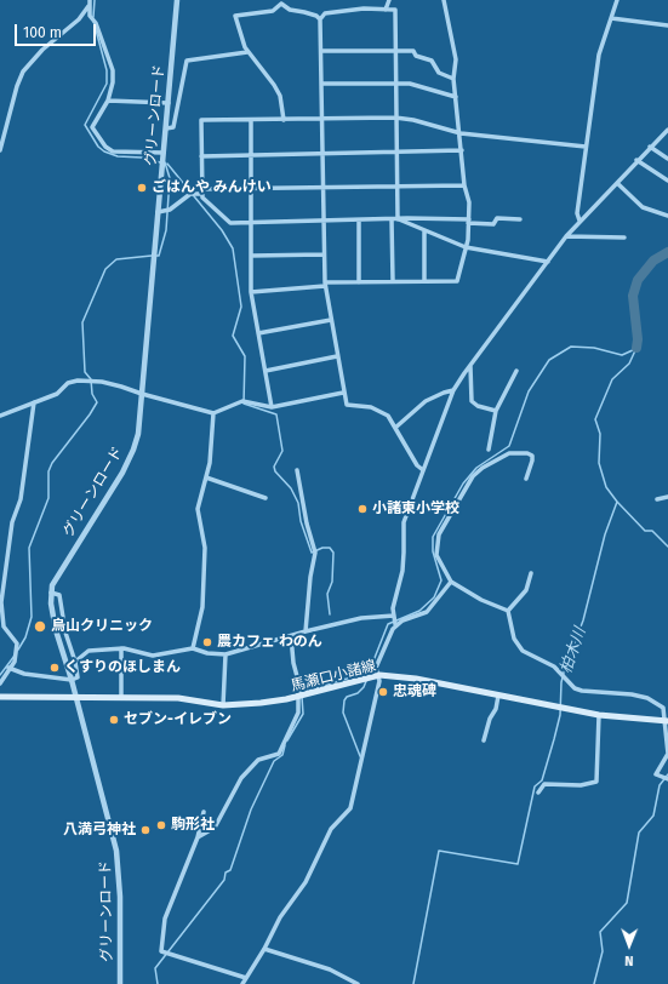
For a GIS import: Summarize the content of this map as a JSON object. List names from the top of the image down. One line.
{"streets":{"main road":["馬瀬口小諸線"],"street":["グリーンロード"]},"crossings":[["グリーンロード","馬瀬口小諸線"]],"water":["柏木川"],"places":["ごはんや みんけい","小諸東小学校","烏山クリニック","農カフェ わのん","くすりのほしまん","忠魂碑","セブン-イレブン","駒形社","八満弓神社"],"scale_bar":"100 m","north":"bottom"}
